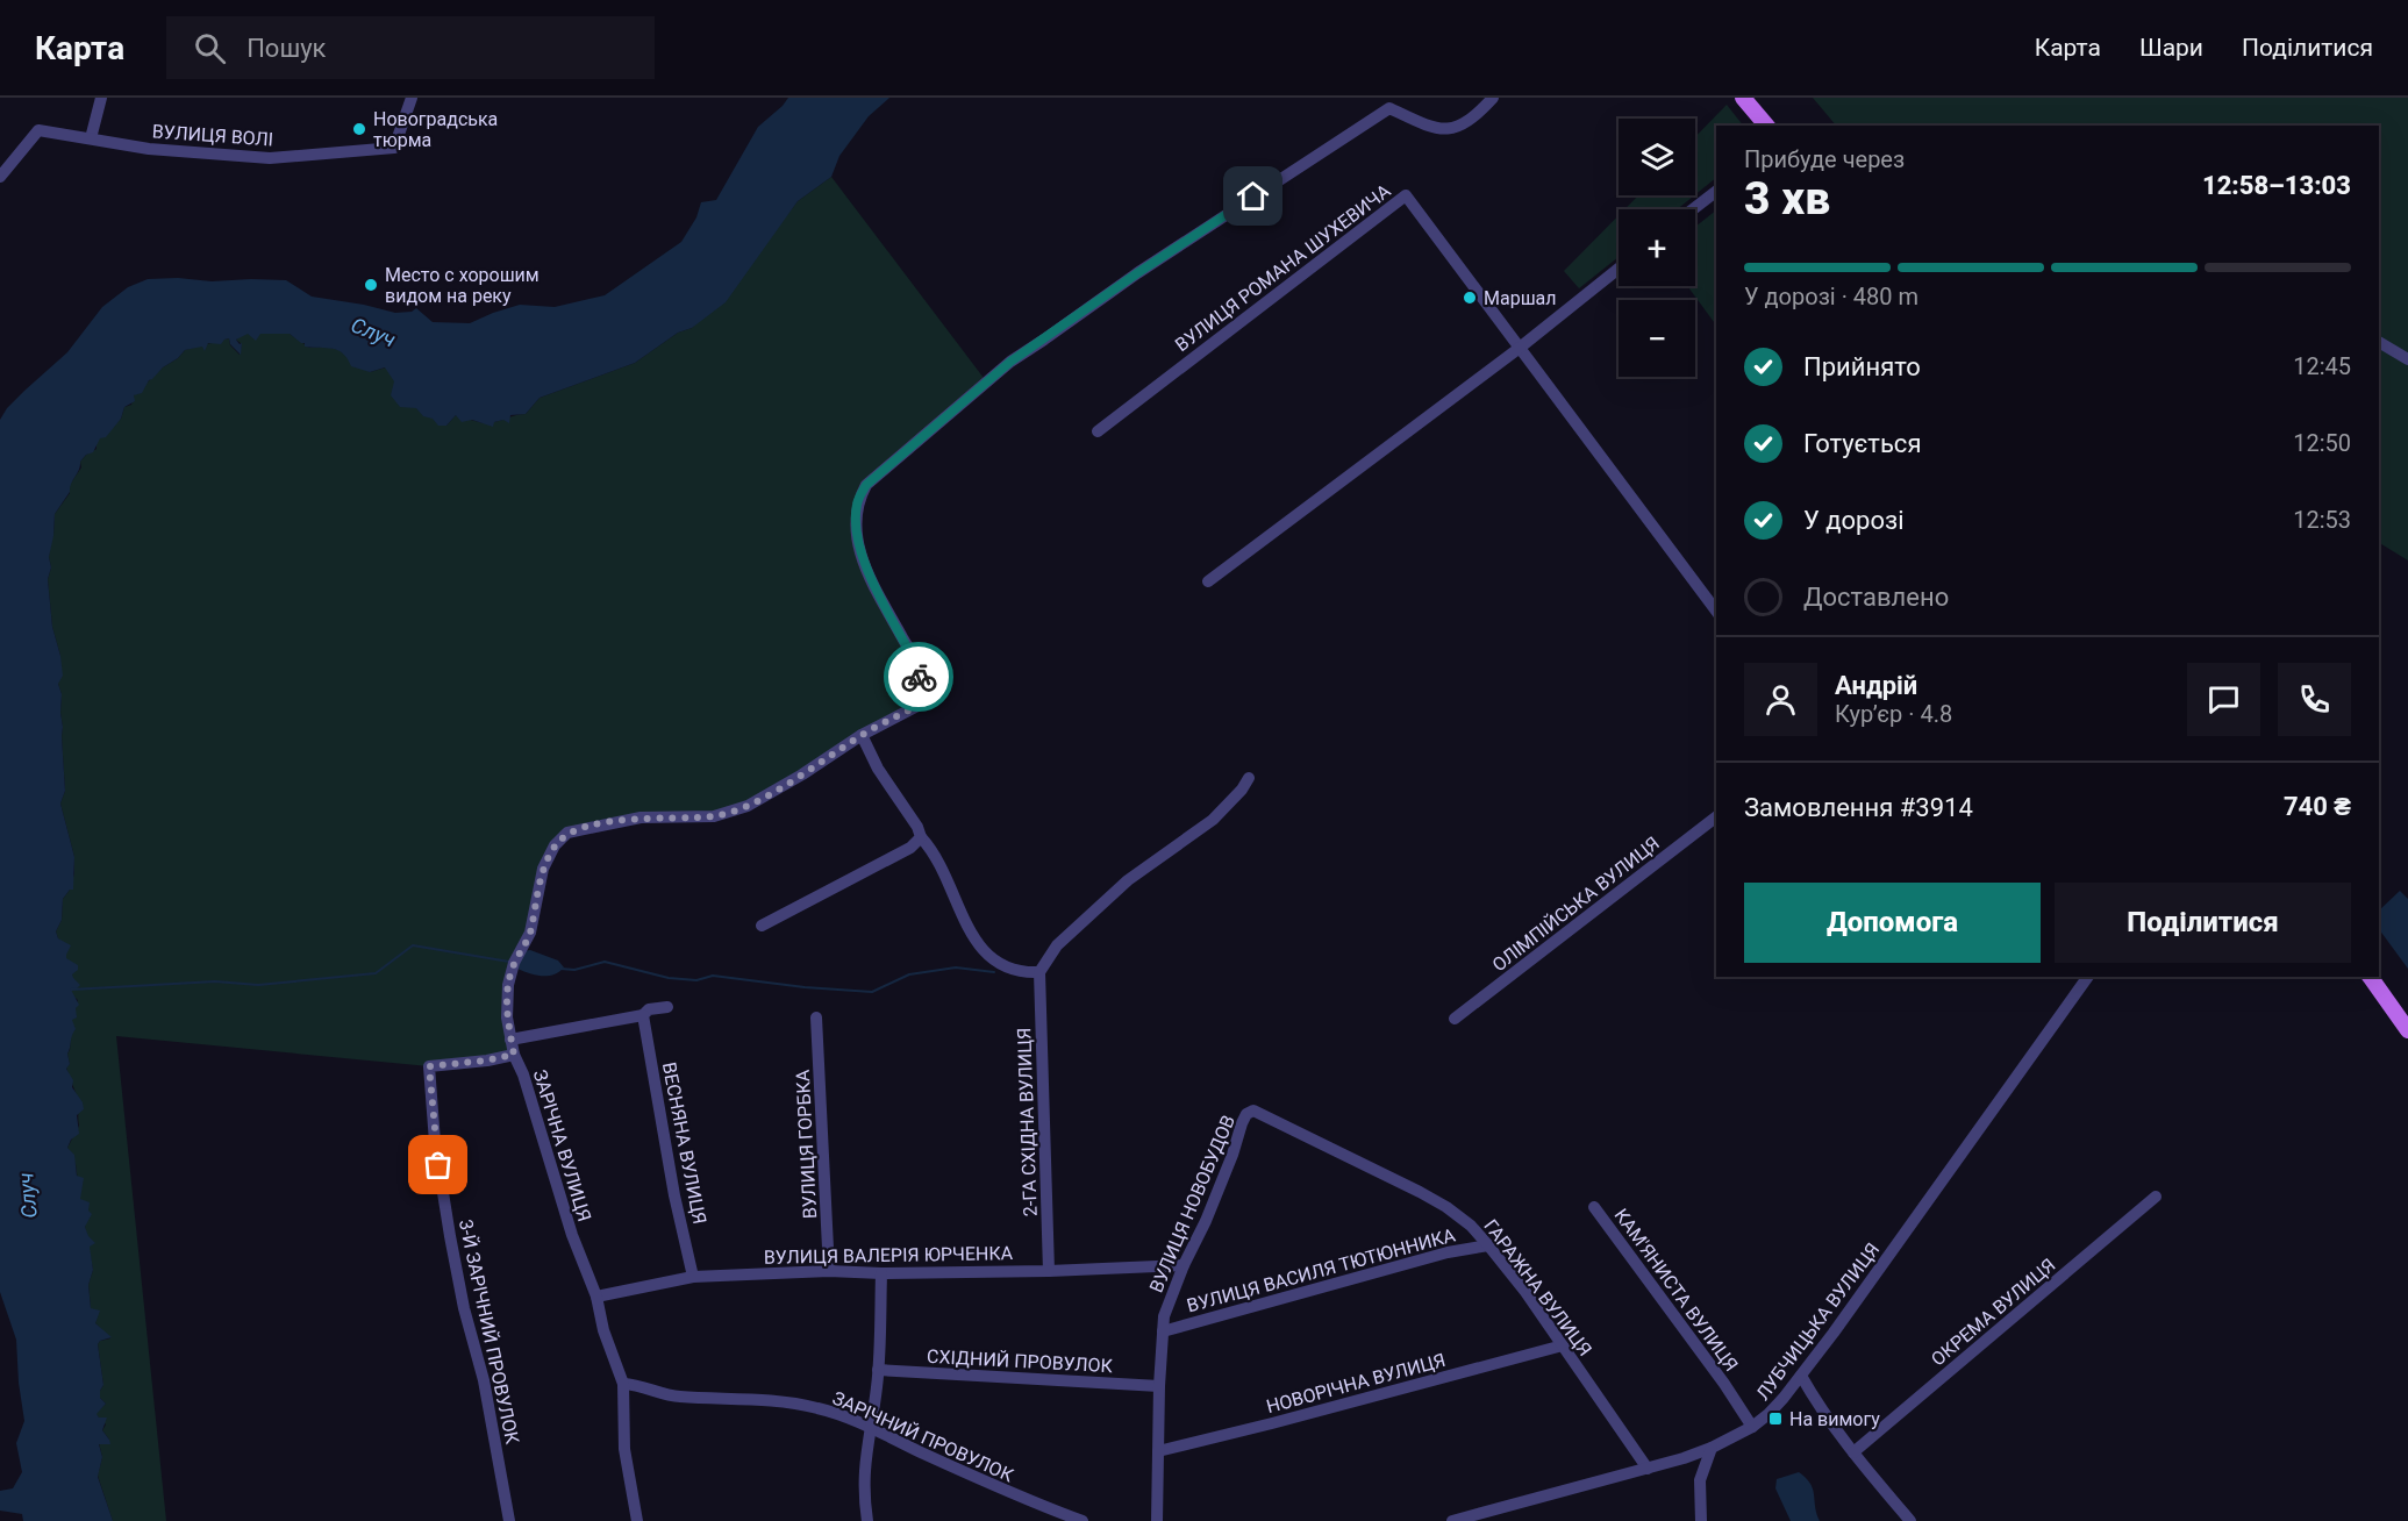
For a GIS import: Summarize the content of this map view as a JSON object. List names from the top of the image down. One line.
{"streets":{"street":["ВУЛИЦЯ ВОЛІ","ВУЛИЦЯ РОМАНА ШУХЕВИЧА","ОЛІМПІЙСЬКА ВУЛИЦЯ","2-ГА СХІДНА ВУЛИЦЯ","ВЕСНЯНА ВУЛИЦЯ","ВУЛИЦЯ ГОРБКА","ЗАРІЧНА ВУЛИЦЯ","ВУЛИЦЯ НОВОБУДОВ","ВУЛИЦЯ ВАЛЕРІЯ ЮРЧЕНКА","ВУЛИЦЯ ВАСИЛЯ ТЮТЮННИКА","ГАРАЖНА ВУЛИЦЯ","КАМ'ЯНИСТА ВУЛИЦЯ","ОКРЕМА ВУЛИЦЯ","ЛУБЧИЦЬКА ВУЛИЦЯ","3-Й ЗАРІЧНИЙ ПРОВУЛОК","СХІДНИЙ ПРОВУЛОК","НОВОРІЧНА ВУЛИЦЯ","ЗАРІЧНИЙ ПРОВУЛОК"]},"crossings":[["2-ГА СХІДНА ВУЛИЦЯ","ВУЛИЦЯ ВАЛЕРІЯ ЮРЧЕНКА"],["ВЕСНЯНА ВУЛИЦЯ","ВУЛИЦЯ ВАЛЕРІЯ ЮРЧЕНКА"],["ВУЛИЦЯ ГОРБКА","ВУЛИЦЯ ВАЛЕРІЯ ЮРЧЕНКА"],["ЗАРІЧНА ВУЛИЦЯ","ВУЛИЦЯ ВАЛЕРІЯ ЮРЧЕНКА"],["ЗАРІЧНА ВУЛИЦЯ","3-Й ЗАРІЧНИЙ ПРОВУЛОК"],["ЗАРІЧНА ВУЛИЦЯ","ЗАРІЧНИЙ ПРОВУЛОК"],["ВУЛИЦЯ НОВОБУДОВ","ВУЛИЦЯ ВАЛЕРІЯ ЮРЧЕНКА"],["ВУЛИЦЯ НОВОБУДОВ","ВУЛИЦЯ ВАСИЛЯ ТЮТЮННИКА"],["ВУЛИЦЯ НОВОБУДОВ","ГАРАЖНА ВУЛИЦЯ"],["ВУЛИЦЯ НОВОБУДОВ","СХІДНИЙ ПРОВУЛОК"],["ВУЛИЦЯ НОВОБУДОВ","НОВОРІЧНА ВУЛИЦЯ"],["ВУЛИЦЯ ВАСИЛЯ ТЮТЮННИКА","ГАРАЖНА ВУЛИЦЯ"],["ГАРАЖНА ВУЛИЦЯ","ЛУБЧИЦЬКА ВУЛИЦЯ"],["ГАРАЖНА ВУЛИЦЯ","НОВОРІЧНА ВУЛИЦЯ"],["КАМ'ЯНИСТА ВУЛИЦЯ","ЛУБЧИЦЬКА ВУЛИЦЯ"]],"water":["Случ"],"places":{"other":["Новоградська тюрма","Место с хорошим видом на реку","Маршал"],"transit":["На вимогу"]},"page":{"header":"Карта","search":"Пошук","nav":["Карта","Шари","Поділитися"],"map_buttons":["+","−"],"heading":["3 хв","Прибуде через","12:58–13:03"],"panel":["Андрій","Кур’єр · 4.8","Замовлення #3914","740 ₴"],"bar":"У дорозі · 480 m","list":[["Прийнято","12:45"],["Готується","12:50"],["У дорозі","12:53"],"Доставлено"],"buttons":["Допомога","Поділитися"]}}
